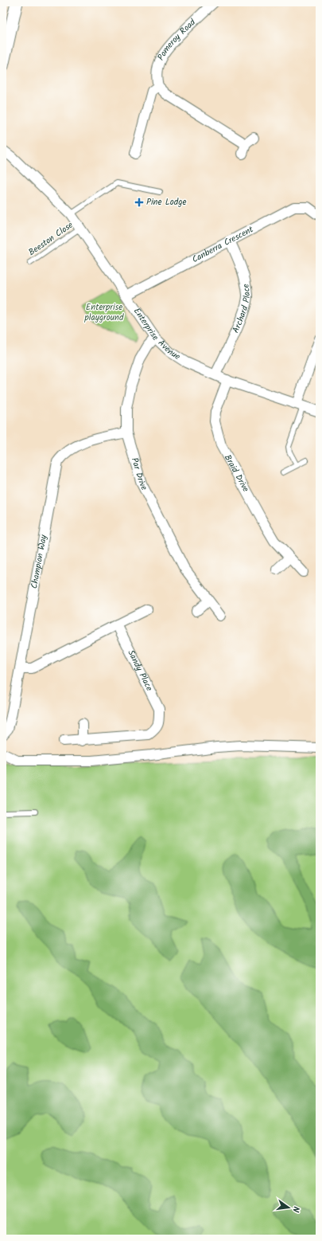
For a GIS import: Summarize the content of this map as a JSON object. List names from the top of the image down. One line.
{"streets":{"street":["Pomeroy Road","Canberra Crescent","Archard Place","Enterprise Avenue","Braid Drive","Par Drive","Champion Way","Sandy Place"],"lane":["Beeston Close"]},"crossings":[["Beeston Close","Enterprise Avenue"],["Canberra Crescent","Archard Place"],["Canberra Crescent","Enterprise Avenue"],["Archard Place","Enterprise Avenue"],["Enterprise Avenue","Braid Drive"],["Enterprise Avenue","Par Drive"],["Par Drive","Champion Way"]],"parks":["Enterprise playground"],"places":{"health":["Pine Lodge"]},"north":"right"}
